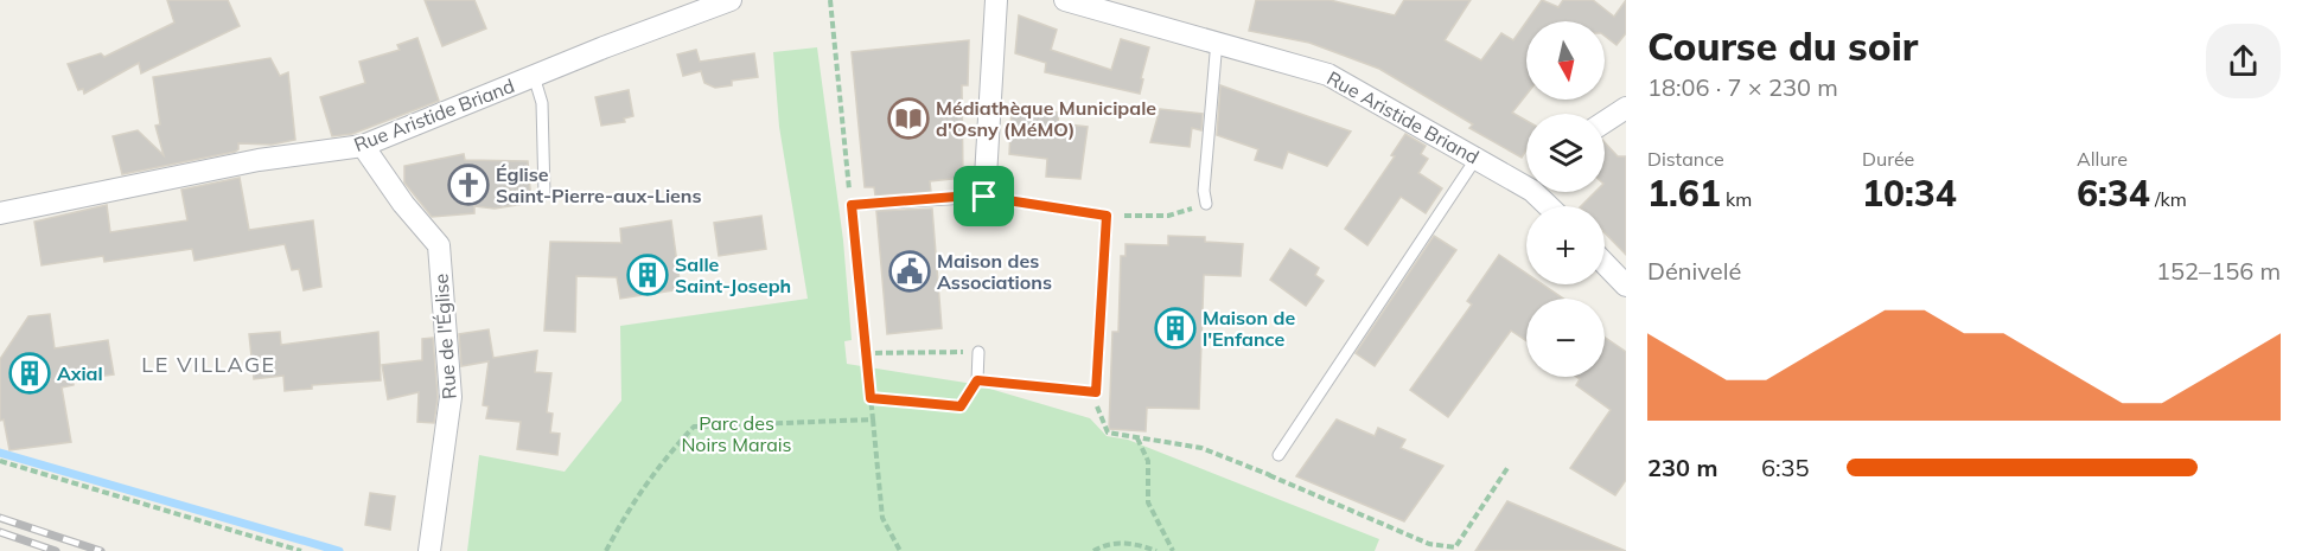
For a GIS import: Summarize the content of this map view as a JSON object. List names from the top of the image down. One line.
{"streets":{"street":["Rue Aristide Briand","Rue de l'Église"]},"crossings":[["Rue Aristide Briand","Rue de l'Église"]],"districts":["LE VILLAGE"],"parks":["Parc des Noirs Marais"],"places":{"library":["Médiathèque Municipale d'Osny (MéMO)"],"church":["Église Saint-Pierre-aux-Liens"],"public building":["Maison des Associations"],"building":["Salle Saint-Joseph","Maison de l'Enfance","Axial"]},"north":"bottom","page":{"heading":["Course du soir","18:06 · 7 × 230 m"],"map_buttons":["+","−"],"stats":[["Distance","1.61 km"],["Durée","10:34"],["Allure","6:34 /km"]],"chart":["Dénivelé","152–156 m"],"list":[{"name":"230 m","note":"6:35"}]}}
